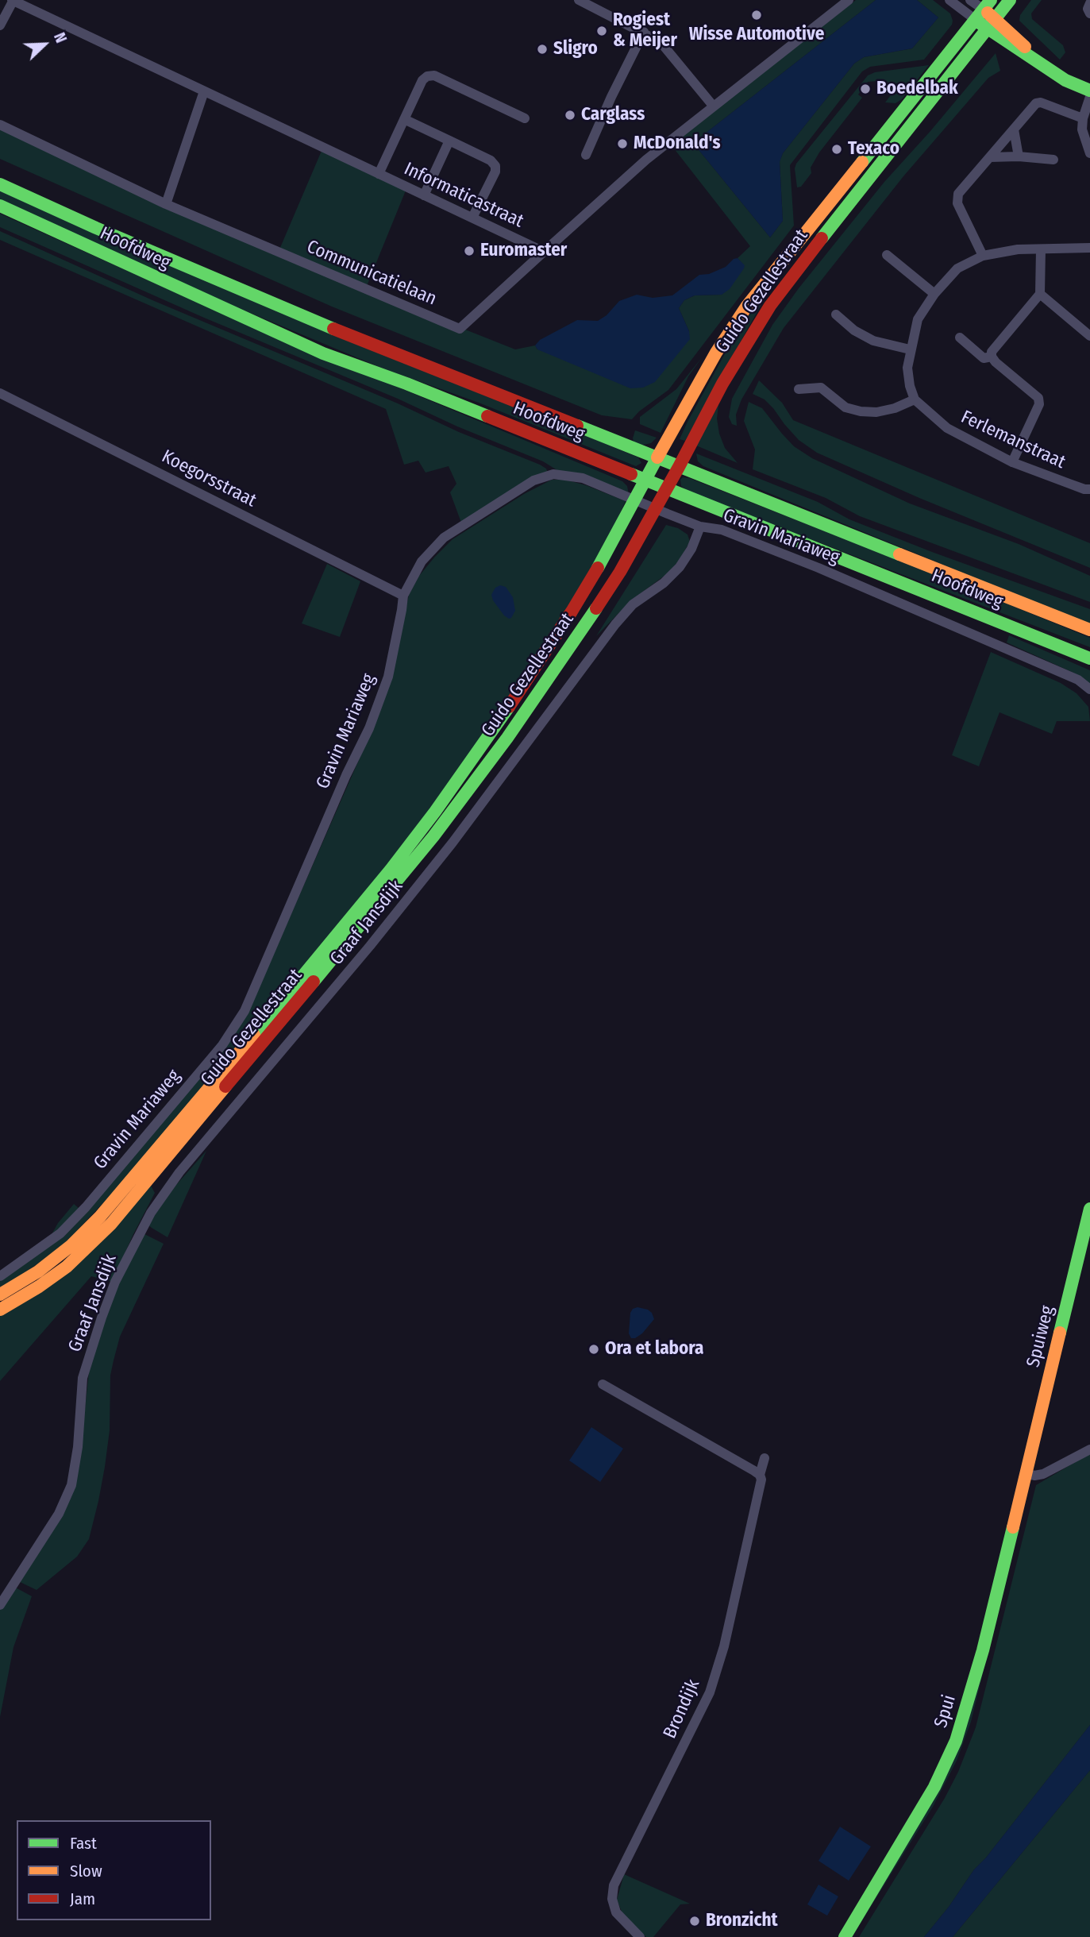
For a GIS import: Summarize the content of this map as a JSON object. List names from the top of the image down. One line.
{"streets":{"main road":["Hoofdweg","Guido Gezellestraat","Spuiweg","Spui"],"street":["Informaticastraat","Communicatielaan","Ferlemanstraat","Koegorsstraat","Gravin Mariaweg","Graaf Jansdijk","Brondijk"]},"crossings":[["Informaticastraat","Communicatielaan"],["Hoofdweg","Guido Gezellestraat"],["Guido Gezellestraat","Gravin Mariaweg"],["Koegorsstraat","Gravin Mariaweg"],["Gravin Mariaweg","Graaf Jansdijk"],["Spuiweg","Spui"]],"places":["Wisse Automotive","Rogiest & Meijer","Sligro","Boedelbak","Carglass","McDonald's","Texaco","Euromaster","Ora et labora","Bronzicht"],"legend":["Fast","Slow","Jam"],"north":"top right"}
